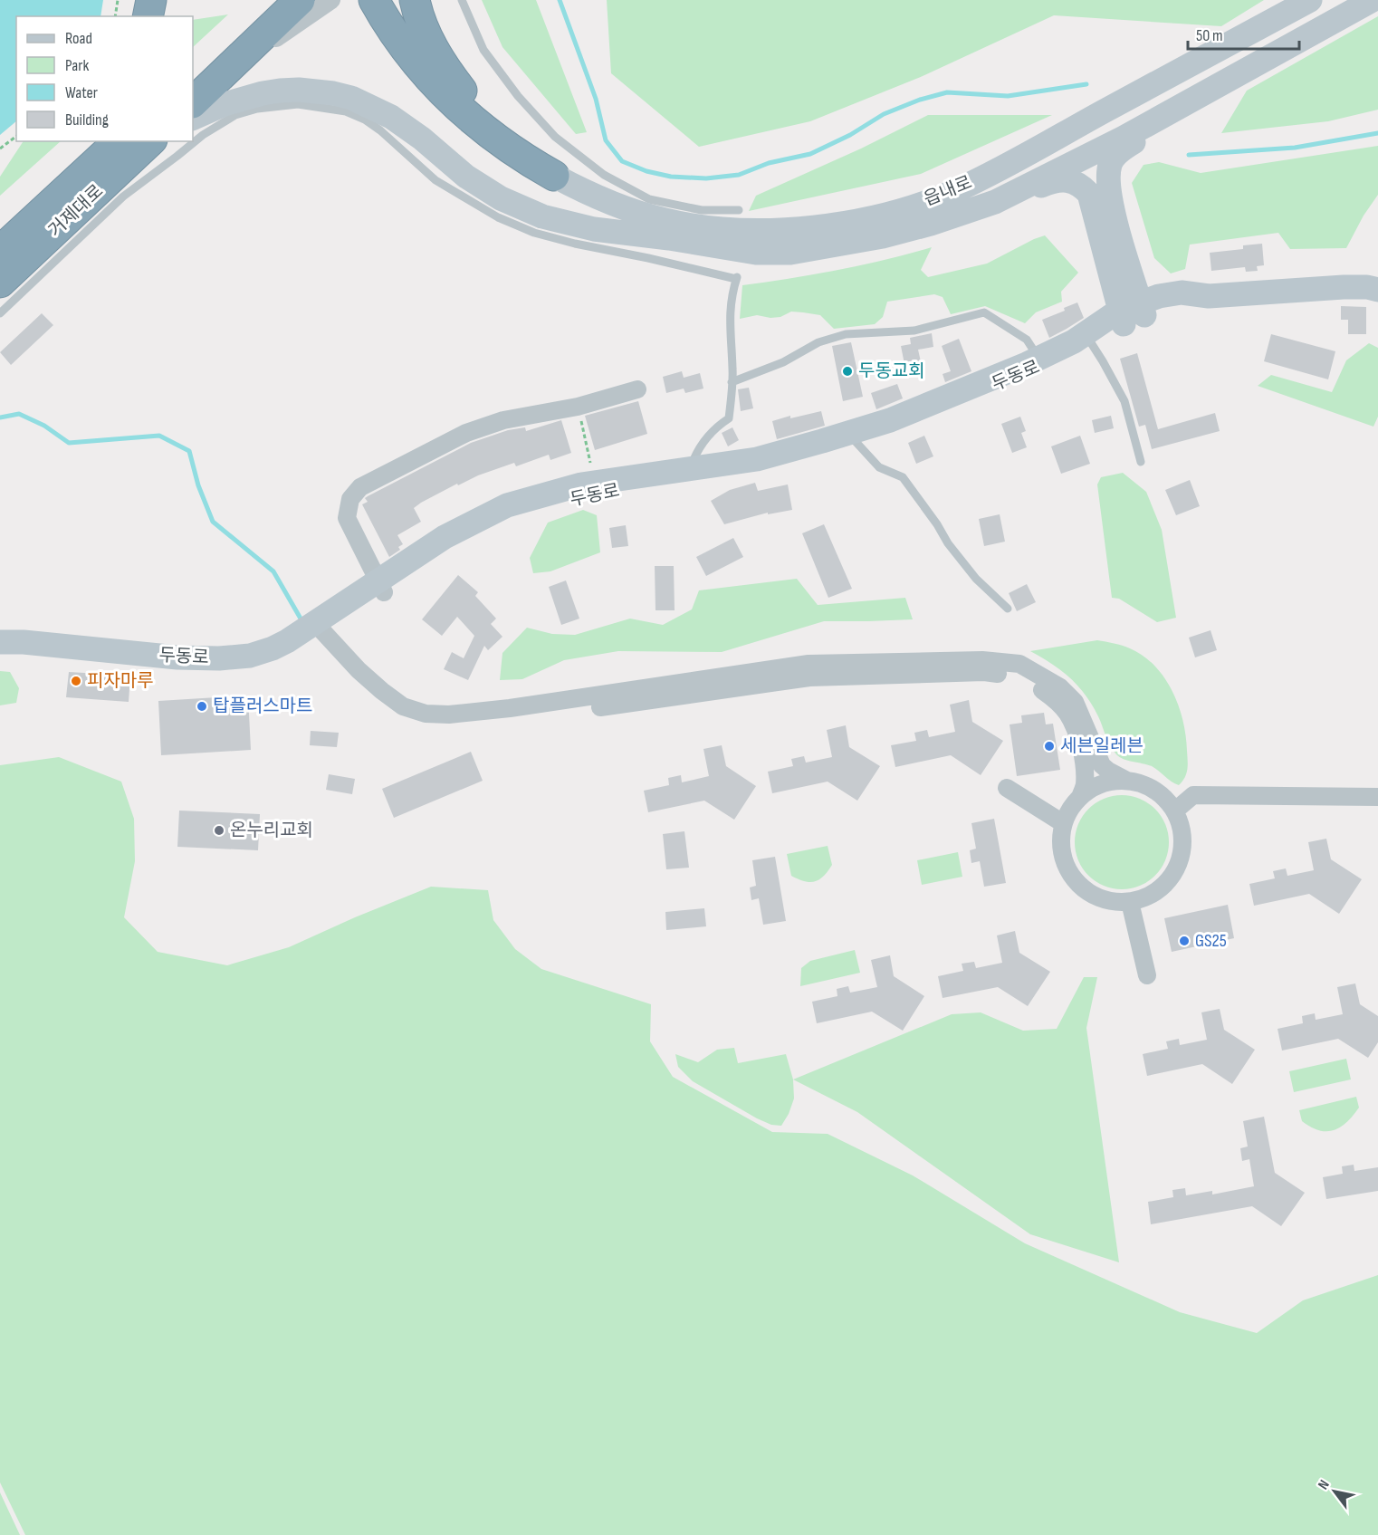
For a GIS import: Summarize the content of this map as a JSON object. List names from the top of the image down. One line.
{"streets":{"highway":["거제대로"],"street":["읍내로","두동로"]},"places":["두동교회","피자마루","탑플러스마트","세븐일레븐","온누리교회","GS25"],"legend":["Road","Park","Water","Building"],"scale_bar":"50 m","north":"top left"}
